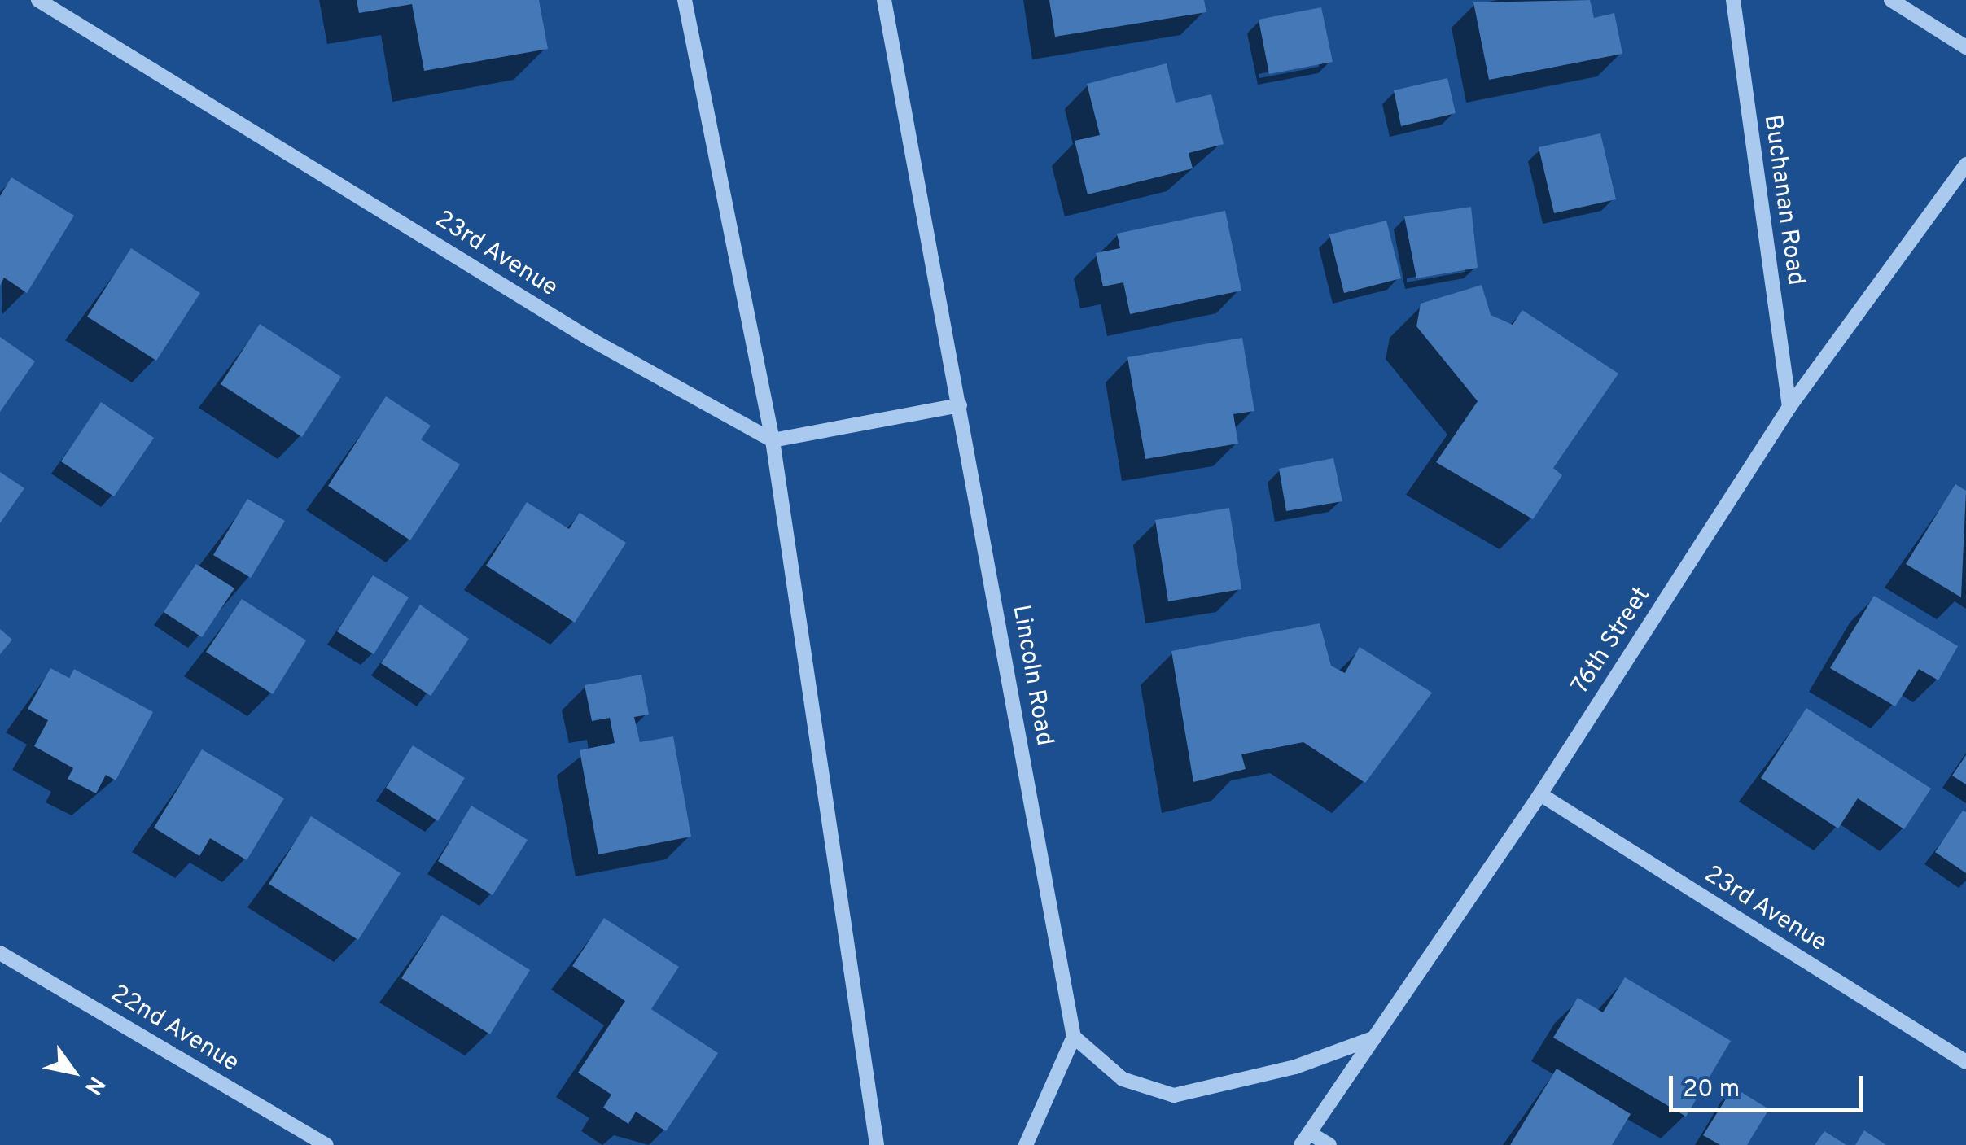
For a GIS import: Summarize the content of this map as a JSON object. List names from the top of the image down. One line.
{"streets":{"street":["Buchanan Road","23rd Avenue","76th Street","Lincoln Road","22nd Avenue"]},"crossings":[["Buchanan Road","76th Street"],["23rd Avenue","76th Street"]],"scale_bar":"20 m","north":"bottom right"}
